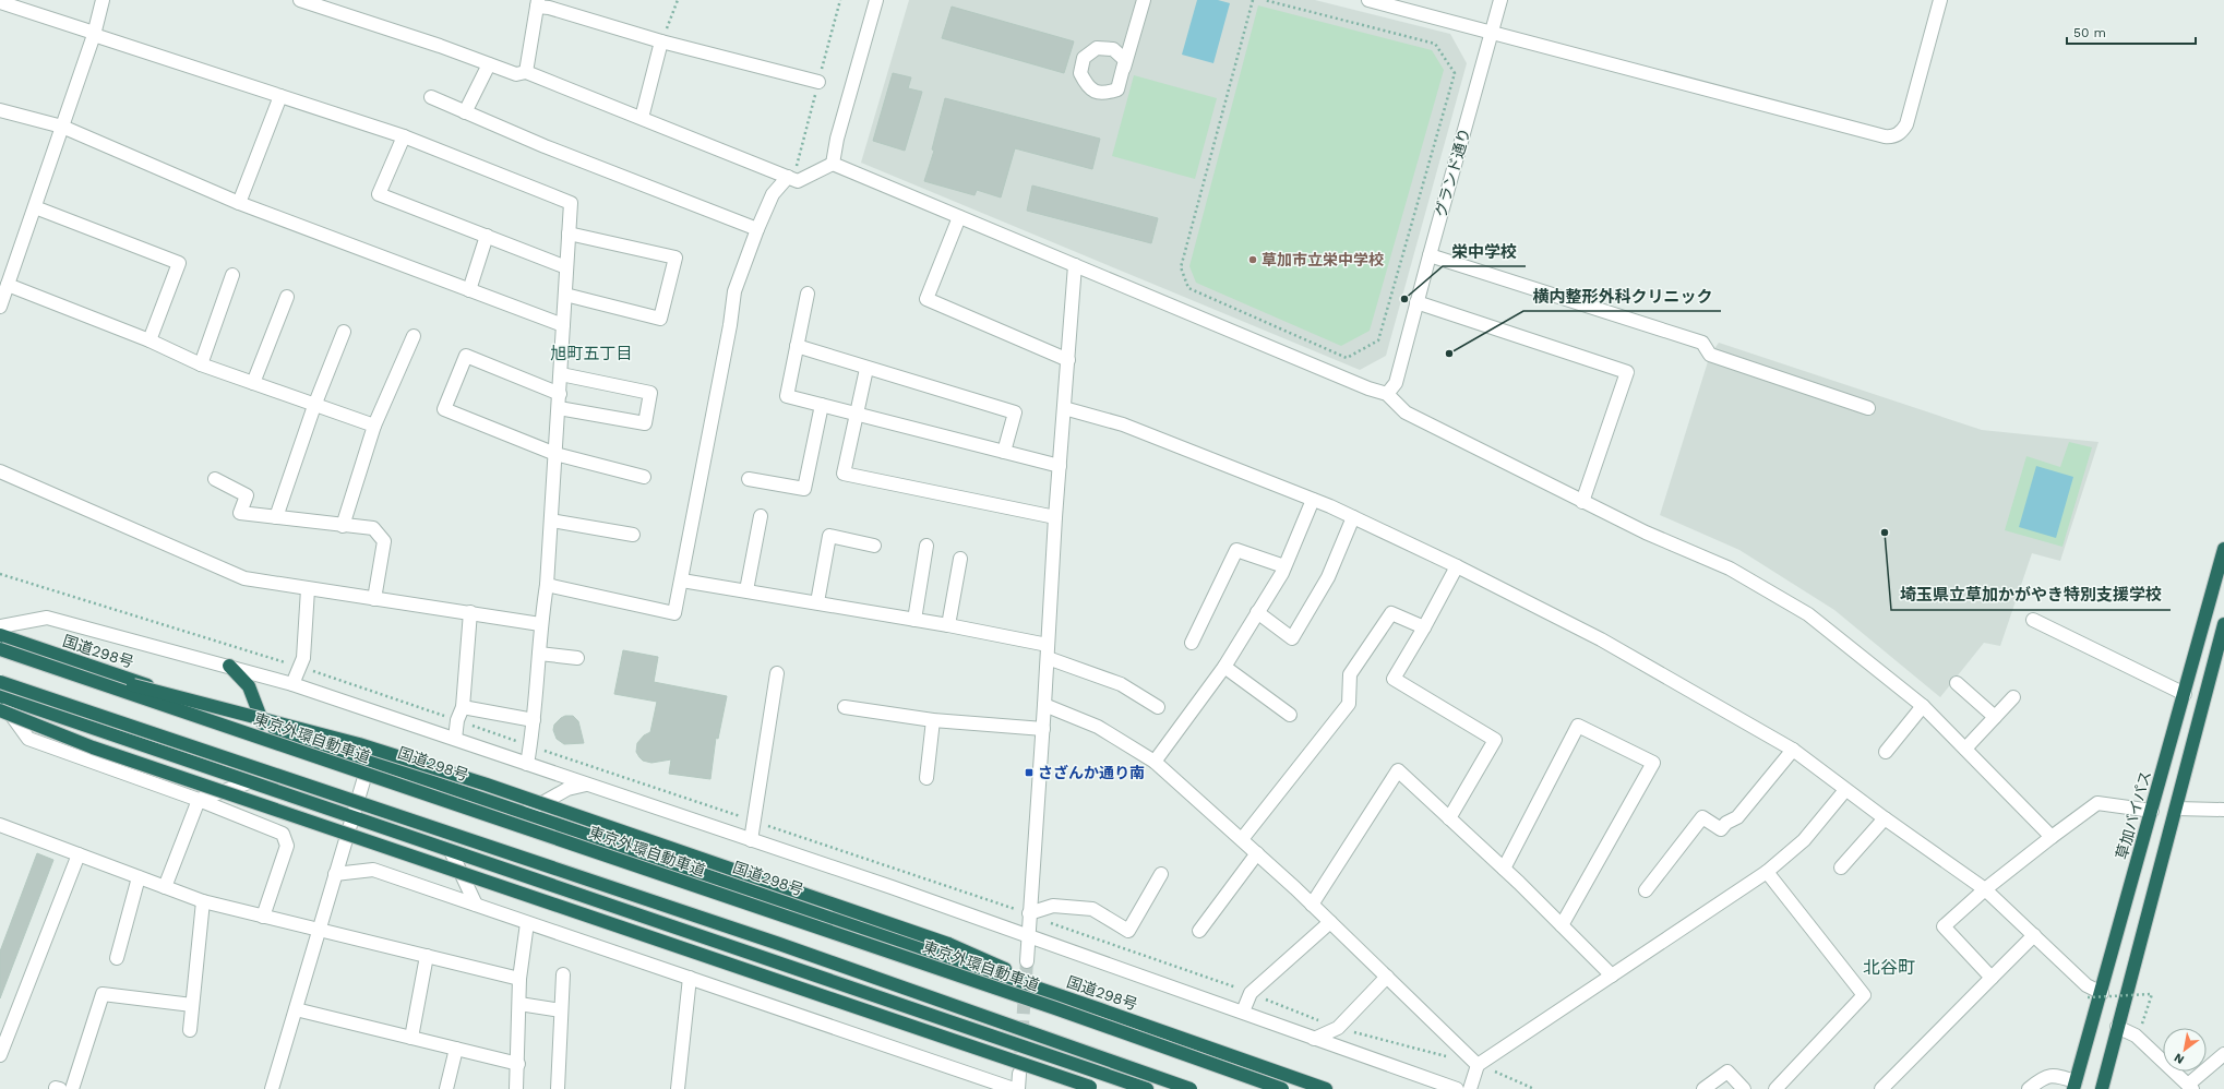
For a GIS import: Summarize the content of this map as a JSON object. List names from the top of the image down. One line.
{"streets":{"highway":["国道298号","東京外環自動車道","草加バイパス"],"street":["グランド通り"]},"districts":["旭町五丁目","北谷町"],"places":{"other":["草加市立栄中学校","栄中学校","横内整形外科クリニック","埼玉県立草加かがやき特別支援学校"],"transit":["さざんか通り南"]},"scale_bar":"50 m","north":"bottom left"}
